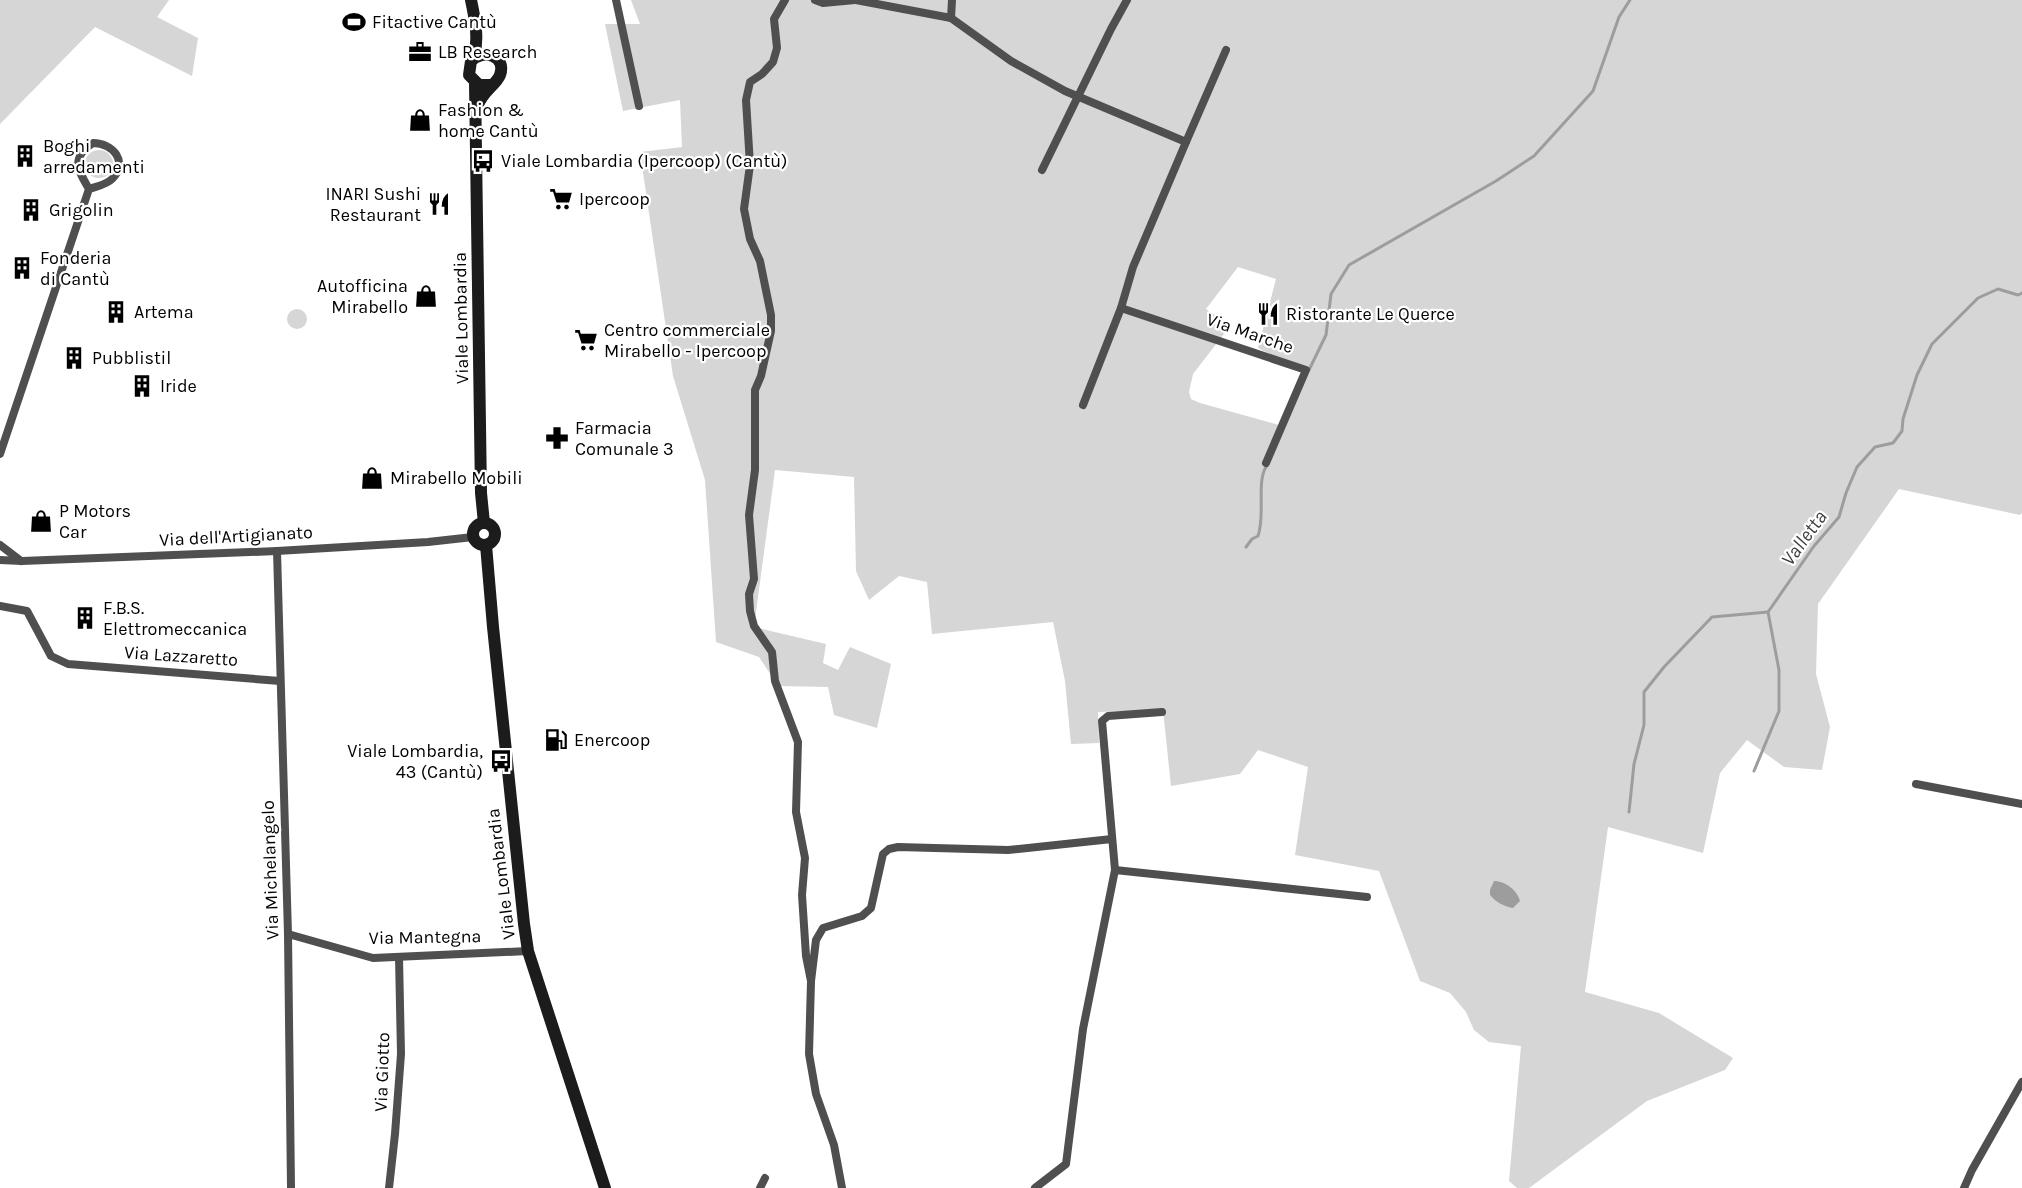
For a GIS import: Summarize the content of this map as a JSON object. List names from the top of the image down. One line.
{"streets":{"main road":["Viale Lombardia"],"street":["Via Marche","Via dell'Artigianato","Via Lazzaretto","Via Michelangelo","Via Mantegna","Via Giotto"]},"crossings":[["Viale Lombardia","Via dell'Artigianato"],["Viale Lombardia","Via Mantegna"],["Via dell'Artigianato","Via Michelangelo"],["Via Lazzaretto","Via Michelangelo"],["Via Michelangelo","Via Mantegna"],["Via Mantegna","Via Giotto"]],"water":["Valletta"],"places":{"sports":["Fitactive Cantù"],"office":["LB Research"],"shop":["Fashion & home Cantù","Autofficina Mirabello","Mirabello Mobili","P Motors Car"],"building":["Boghi arredamenti","Grigolin","Fonderia di Cantù","Artema","Pubblistil","Iride","F.B.S. Elettromeccanica"],"bus stop":["Viale Lombardia (Ipercoop) (Cantù)","Viale Lombardia, 43 (Cantù)"],"supermarket":["Ipercoop","Centro commerciale Mirabello - Ipercoop"],"restaurant":["INARI Sushi Restaurant","Ristorante Le Querce"],"pharmacy":["Farmacia Comunale 3"],"fuel station":["Enercoop"]}}
